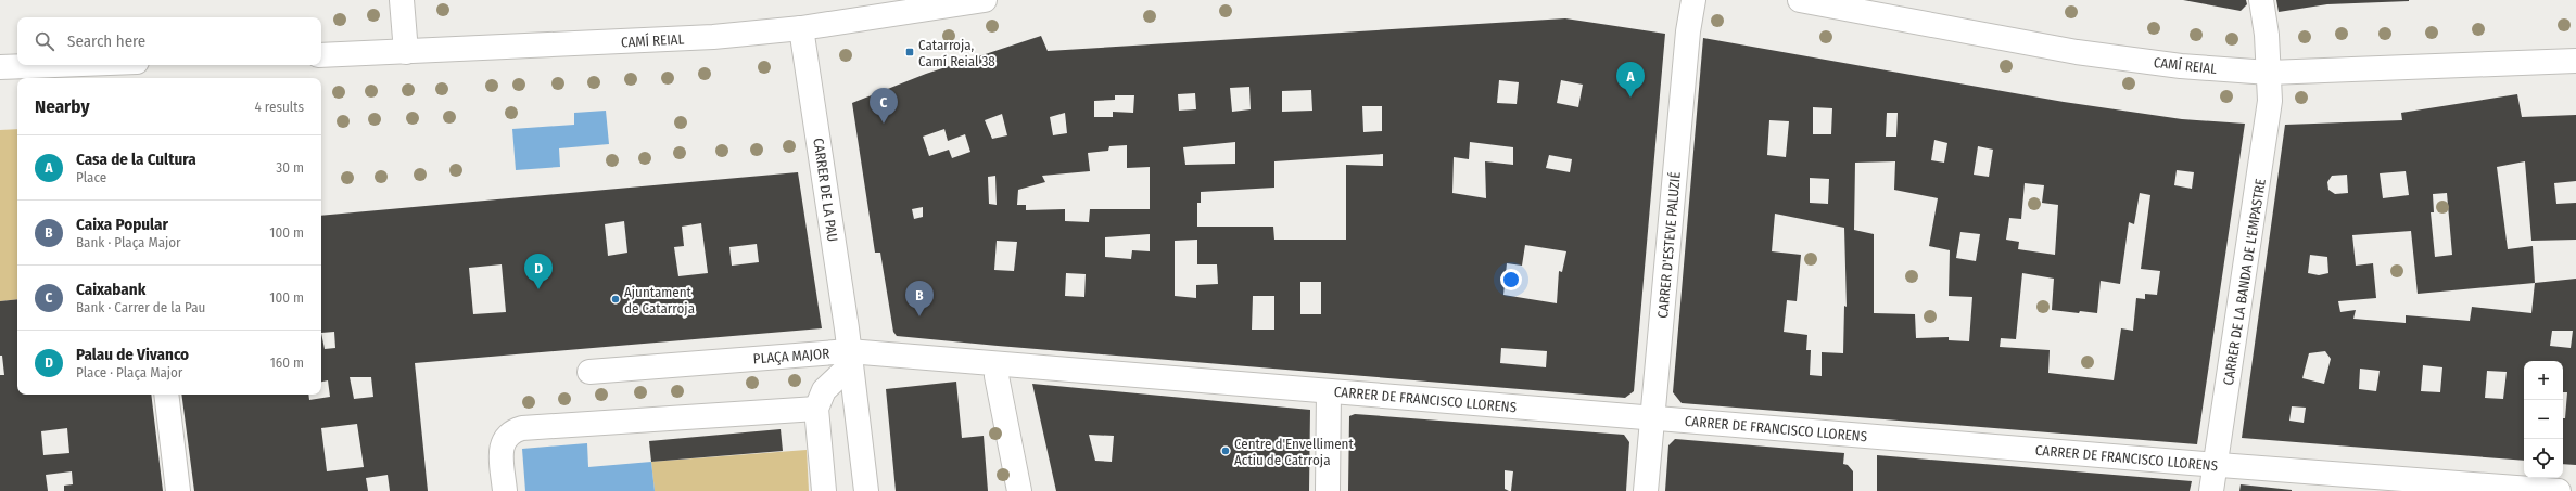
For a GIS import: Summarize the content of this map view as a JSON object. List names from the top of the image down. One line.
{"streets":{"street":["CAMÍ REIAL","CARRER DE LA PAU","CARRER D'ESTEVE PALUZIÉ","CARRER DE LA BANDA DE L'EMPASTRE","PLAÇA MAJOR","CARRER DE FRANCISCO LLORENS"]},"crossings":[["CAMÍ REIAL","CARRER DE LA PAU"],["CAMÍ REIAL","CARRER DE LA BANDA DE L'EMPASTRE"],["CARRER DE LA PAU","PLAÇA MAJOR"],["CARRER D'ESTEVE PALUZIÉ","CARRER DE FRANCISCO LLORENS"],["CARRER DE LA BANDA DE L'EMPASTRE","CARRER DE FRANCISCO LLORENS"],["PLAÇA MAJOR","CARRER DE FRANCISCO LLORENS"]],"places":{"transit":["Catarroja, Camí Reial 38"],"other":["Ajuntament de Catarroja","Centre d'Envelliment Actiu de Catrroja"]},"page":{"search":"Search here","pins":["A","C","D","B"],"heading":["Nearby","4 results"],"list":[{"mark":"A","name":"Casa de la Cultura","note":"Place","value":"30 m"},{"mark":"B","name":"Caixa Popular","note":"Bank · Plaça Major","value":"100 m"},{"mark":"C","name":"Caixabank","note":"Bank · Carrer de la Pau","value":"100 m"},{"mark":"D","name":"Palau de Vivanco","note":"Place · Plaça Major","value":"160 m"}],"map_buttons":["+","−"]}}
